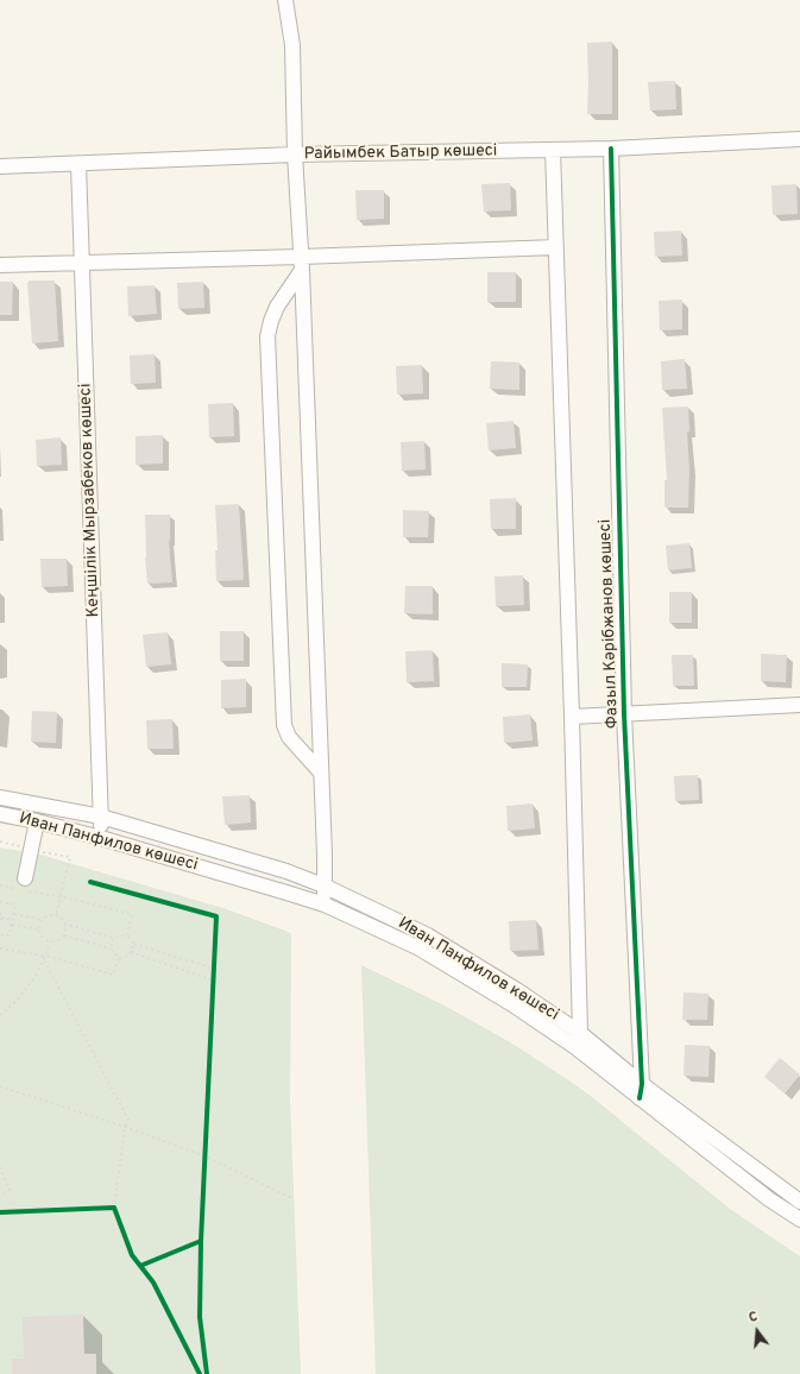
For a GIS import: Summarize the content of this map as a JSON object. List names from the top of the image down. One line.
{"streets":{"street":["Райымбек Батыр көшесі","Кеңшілік Мырзабеков көшесі","Фазыл Кәрібжанов көшесі","Иван Панфилов көшесі"]},"crossings":[["Райымбек Батыр көшесі","Кеңшілік Мырзабеков көшесі"],["Райымбек Батыр көшесі","Фазыл Кәрібжанов көшесі"],["Кеңшілік Мырзабеков көшесі","Иван Панфилов көшесі"],["Фазыл Кәрібжанов көшесі","Иван Панфилов көшесі"]],"north":"top"}
